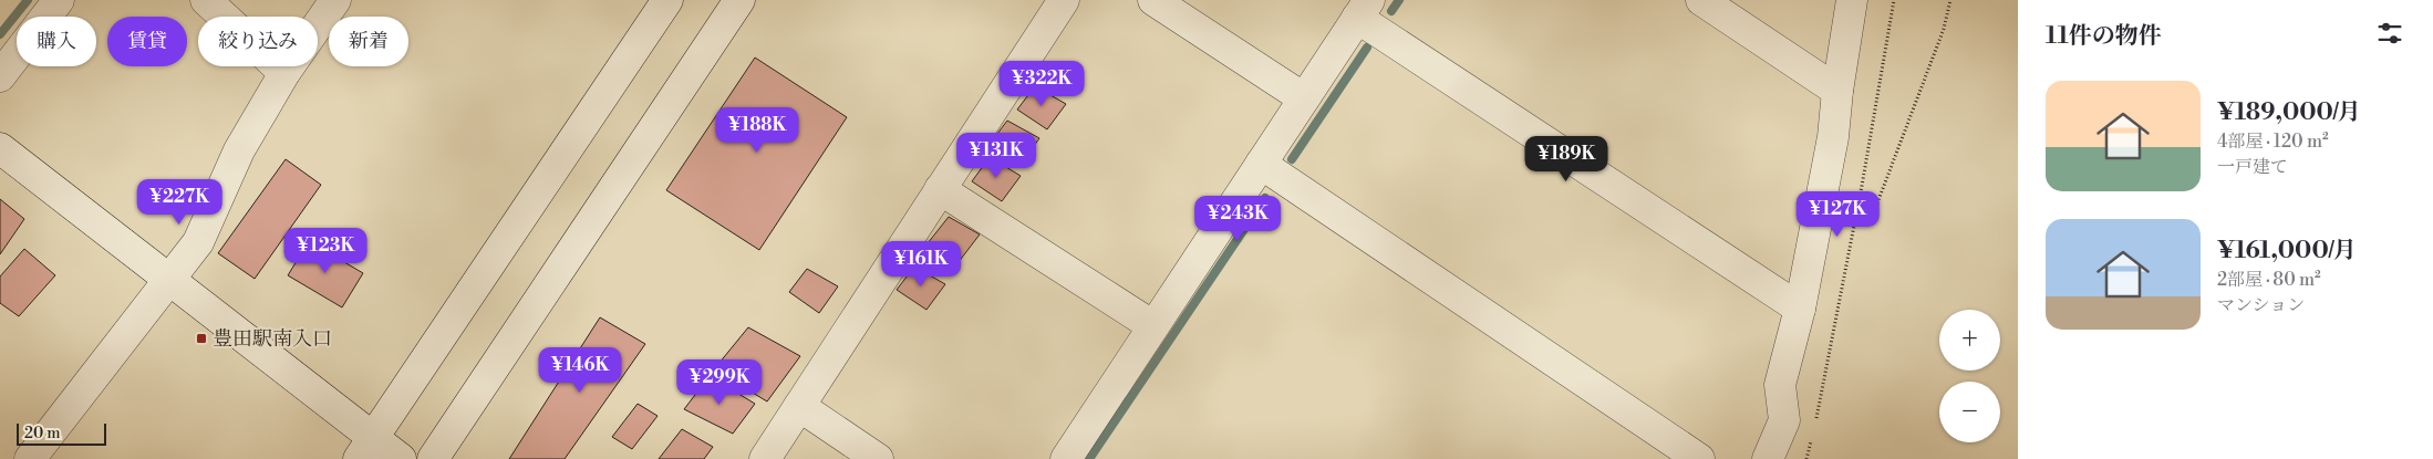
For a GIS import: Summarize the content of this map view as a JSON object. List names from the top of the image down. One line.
{"places":{"transit":["豊田駅南入口"]},"scale_bar":"20 m","page":{"heading":"11件の物件","chip":["購入","賃貸","絞り込み","新着"],"price":["¥322K","¥188K","¥131K","¥189K","¥227K","¥127K","¥243K","¥123K","¥161K","¥146K","¥299K"],"list":[{"name":"¥189,000/月","note":"4部屋 · 120 m² · 一戸建て"},{"name":"¥161,000/月","note":"2部屋 · 80 m² · マンション"}],"map_buttons":["+","−"],"scale":"20 m"}}
